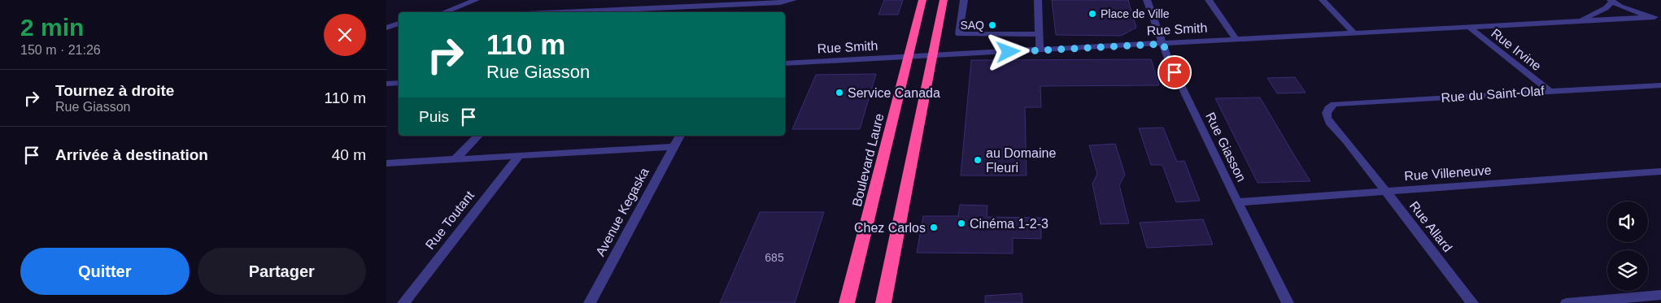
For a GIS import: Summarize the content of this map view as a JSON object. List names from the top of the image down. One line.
{"streets":{"highway":["Boulevard Laure"],"street":["Rue Smith","Rue Irvine","Rue du Saint-Olaf","Rue Giasson","Rue Villeneuve","Avenue Kegaska","Rue Toutant","Rue Allard"]},"crossings":[["Rue Smith","Rue Irvine"],["Rue Smith","Rue Giasson"],["Rue Smith","Boulevard Laure"],["Rue Irvine","Rue du Saint-Olaf"],["Rue du Saint-Olaf","Rue Allard"],["Rue Giasson","Rue Villeneuve"],["Rue Villeneuve","Rue Allard"]],"places":["Place de Ville","SAQ","Service Canada","au Domaine Fleuri","Cinéma 1-2-3","Chez Carlos"],"house_numbers":["685"],"page":{"heading":["2 min","150 m · 21:26"],"turn":["110 m","Rue Giasson"],"list":[{"name":"Tournez à droite","note":"Rue Giasson","value":"110 m"},{"name":"Arrivée à destination","value":"40 m"}],"then":"Puis","buttons":["Quitter","Partager"]}}
